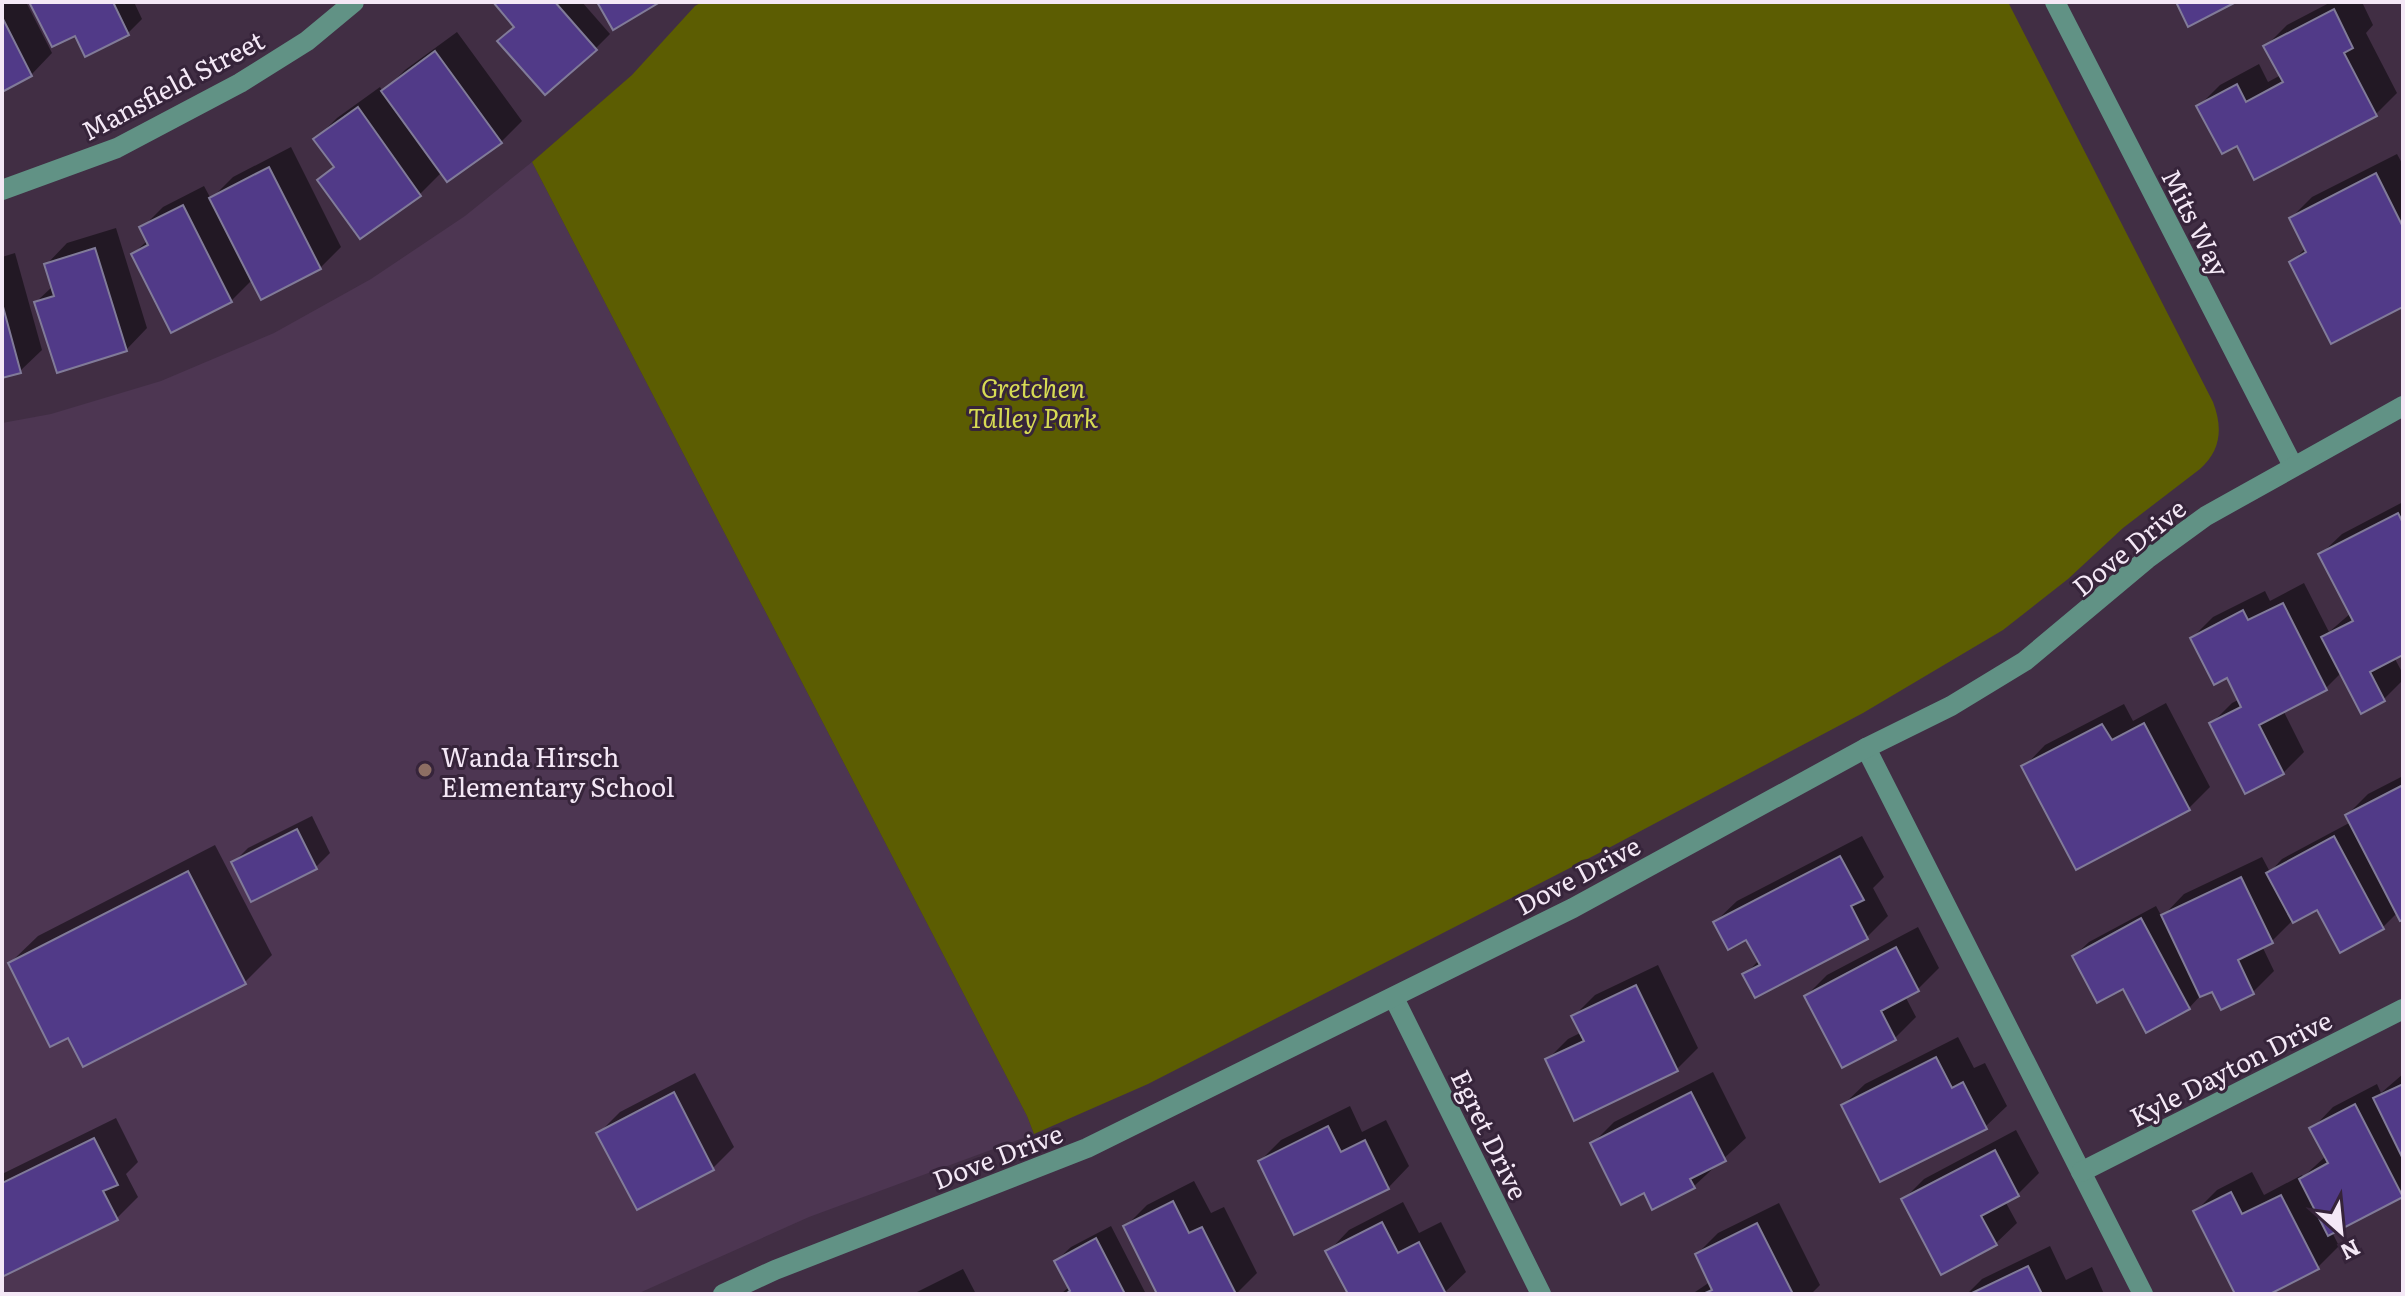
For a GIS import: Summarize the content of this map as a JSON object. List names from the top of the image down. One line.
{"streets":{"street":["Mansfield Street","Mits Way","Dove Drive","Kyle Dayton Drive","Egret Drive"]},"crossings":[["Mits Way","Dove Drive"],["Dove Drive","Egret Drive"]],"parks":["Gretchen Talley Park"],"places":["Wanda Hirsch Elementary School"],"north":"bottom right"}
